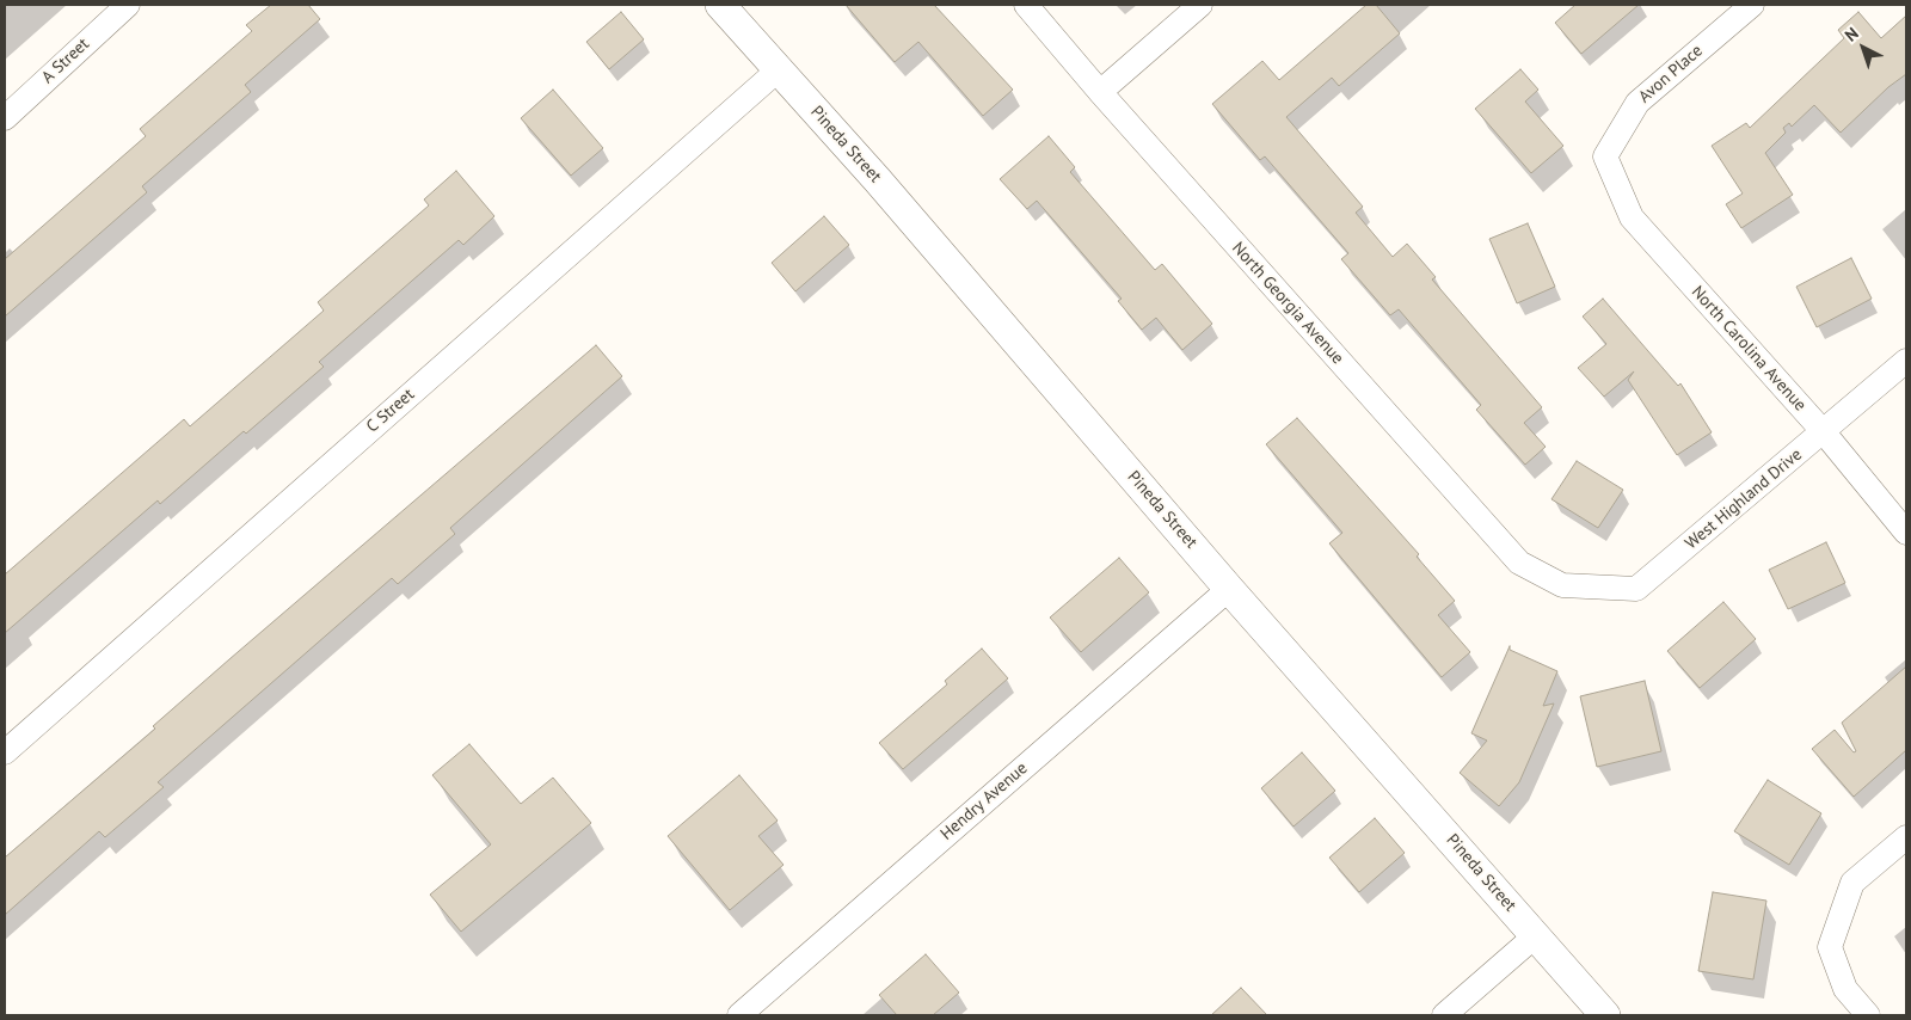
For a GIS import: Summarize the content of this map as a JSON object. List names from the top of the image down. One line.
{"streets":{"street":["A Street","Avon Place","Pineda Street","North Georgia Avenue","North Carolina Avenue","C Street","West Highland Drive","Hendry Avenue"]},"crossings":[["Avon Place","North Carolina Avenue"],["Pineda Street","C Street"],["Pineda Street","Hendry Avenue"],["North Georgia Avenue","West Highland Drive"],["North Carolina Avenue","West Highland Drive"]],"north":"top left"}
